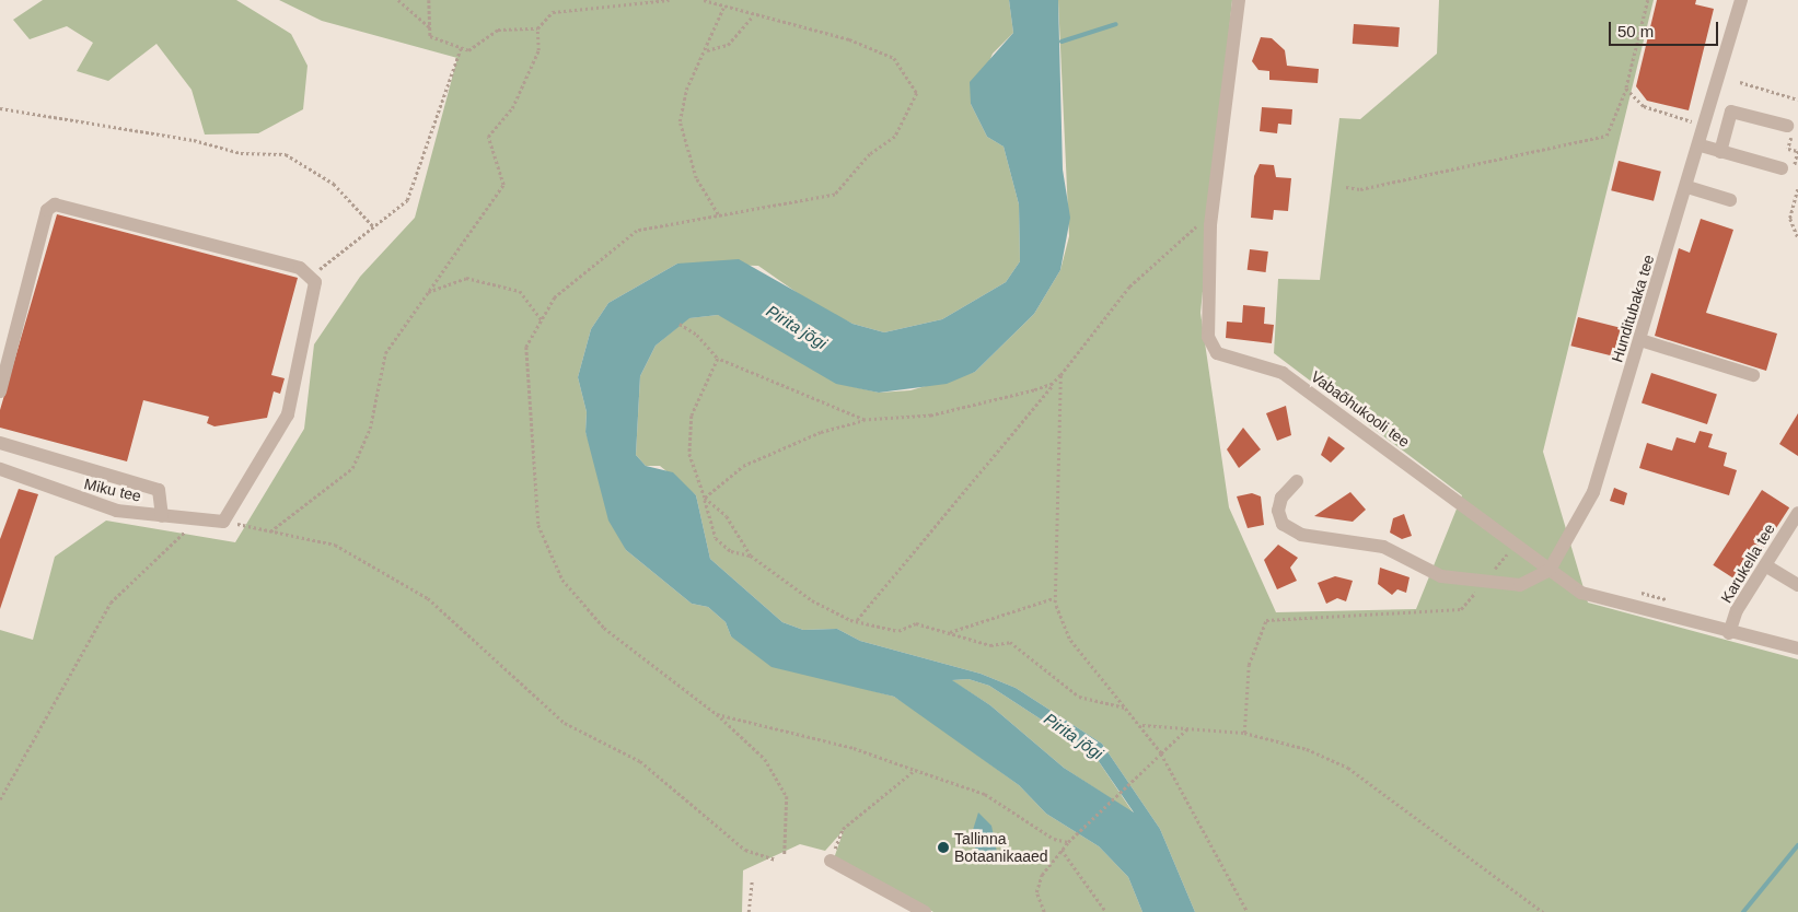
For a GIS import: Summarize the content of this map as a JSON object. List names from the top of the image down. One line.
{"streets":{"street":["Hunditubaka tee","Vabaõhukooli tee","Miku tee","Karukella tee"]},"crossings":[["Hunditubaka tee","Vabaõhukooli tee"],["Vabaõhukooli tee","Karukella tee"]],"water":["Pirita jõgi"],"places":["Tallinna Botaanikaaed"],"scale_bar":"50 m"}
